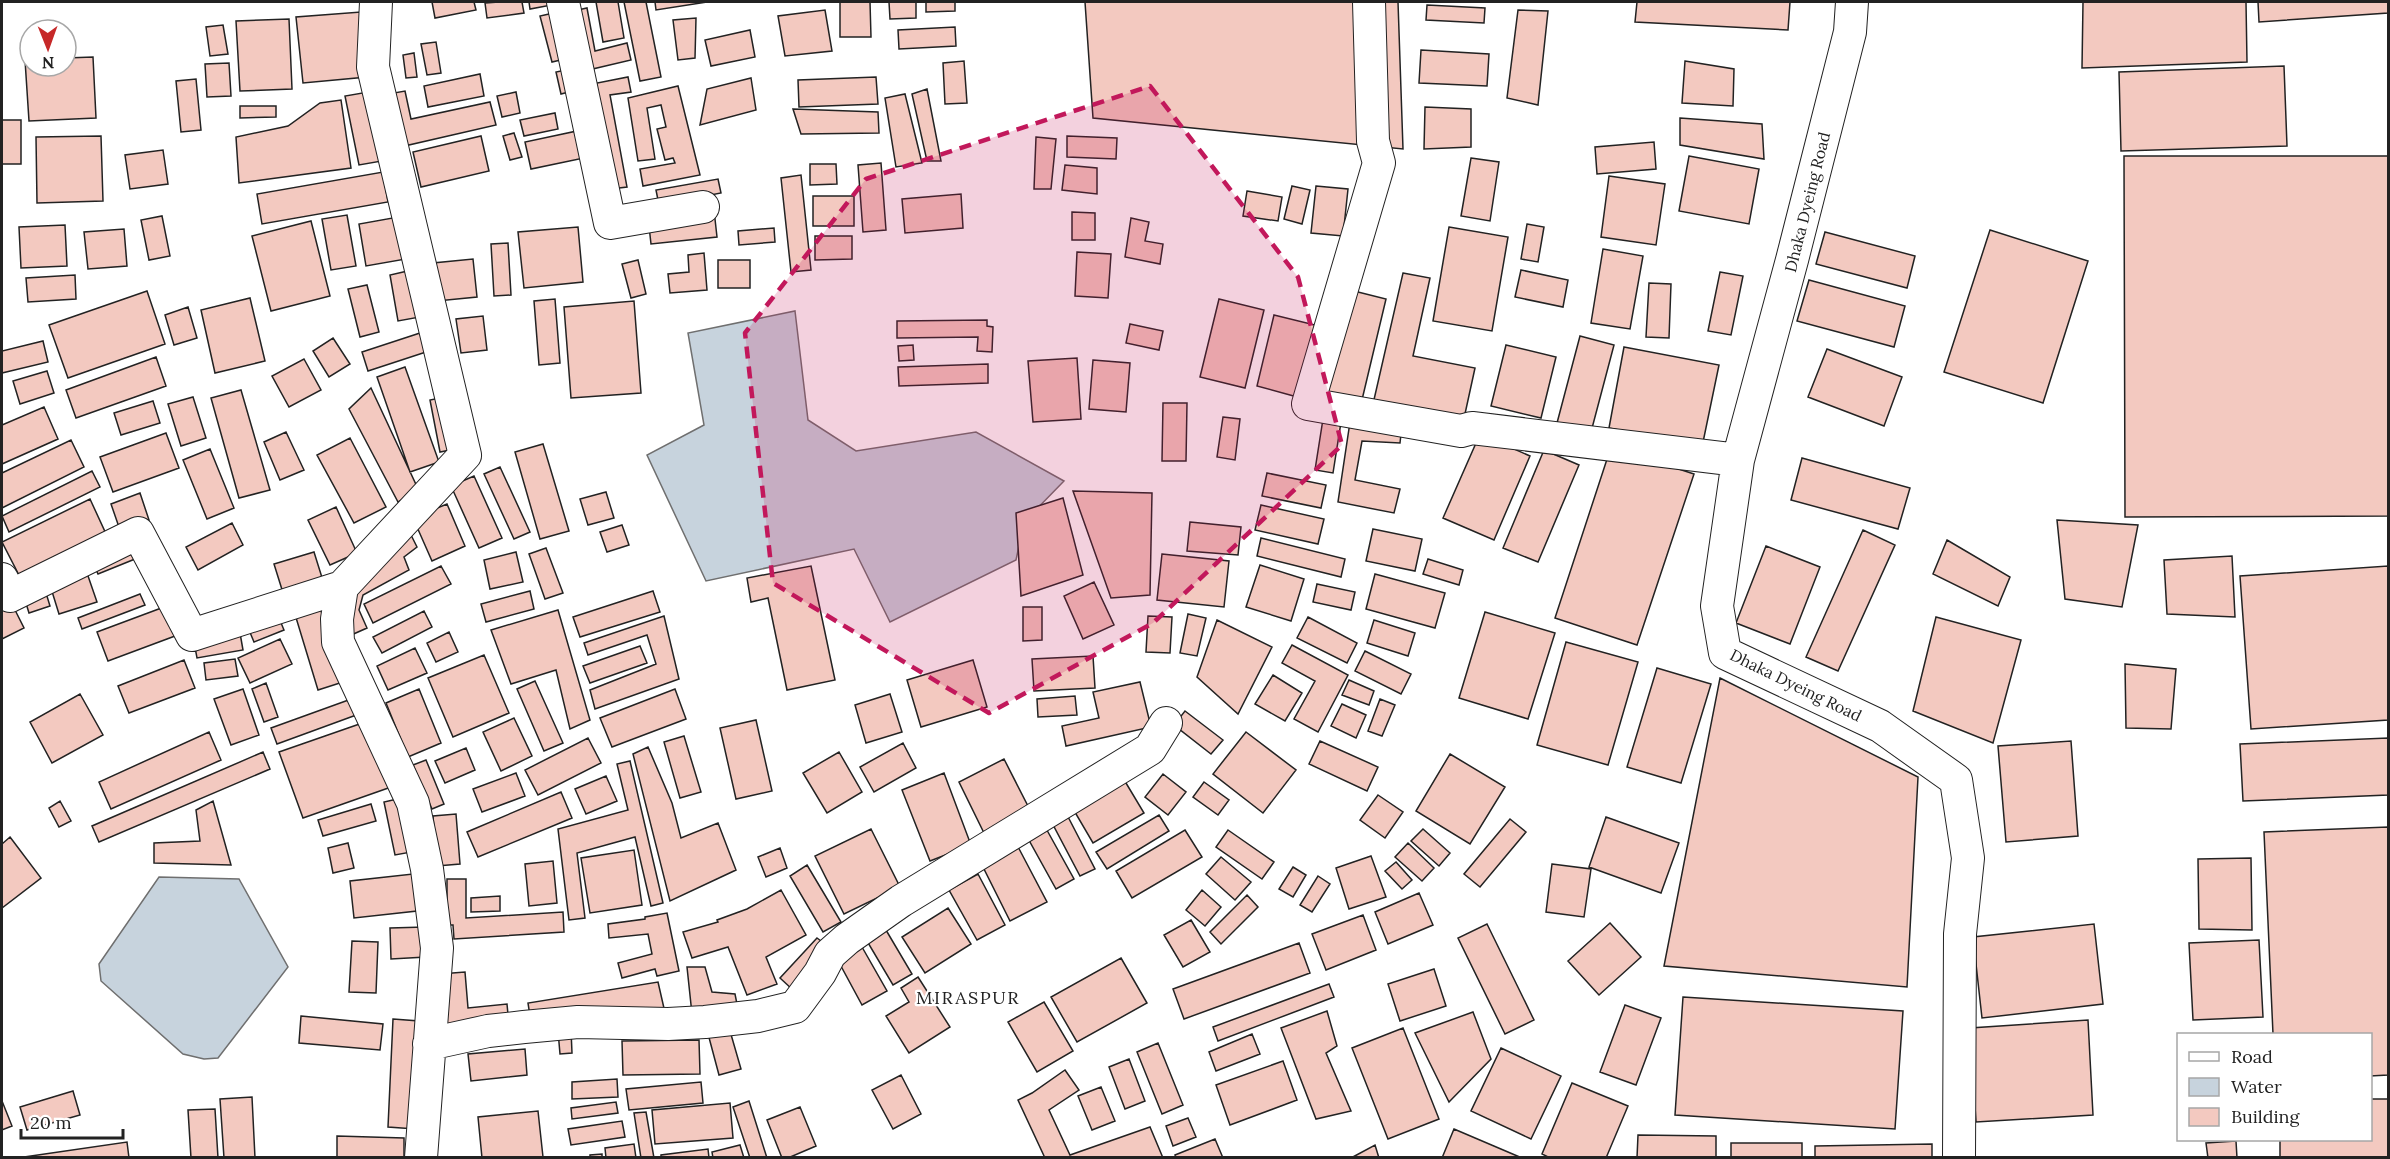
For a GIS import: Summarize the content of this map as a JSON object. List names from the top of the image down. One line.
{"streets":{"street":["Dhaka Dyeing Road"]},"districts":["MIRASPUR"],"legend":["Road","Water","Building"],"scale_bar":"20 m","north":"bottom"}
